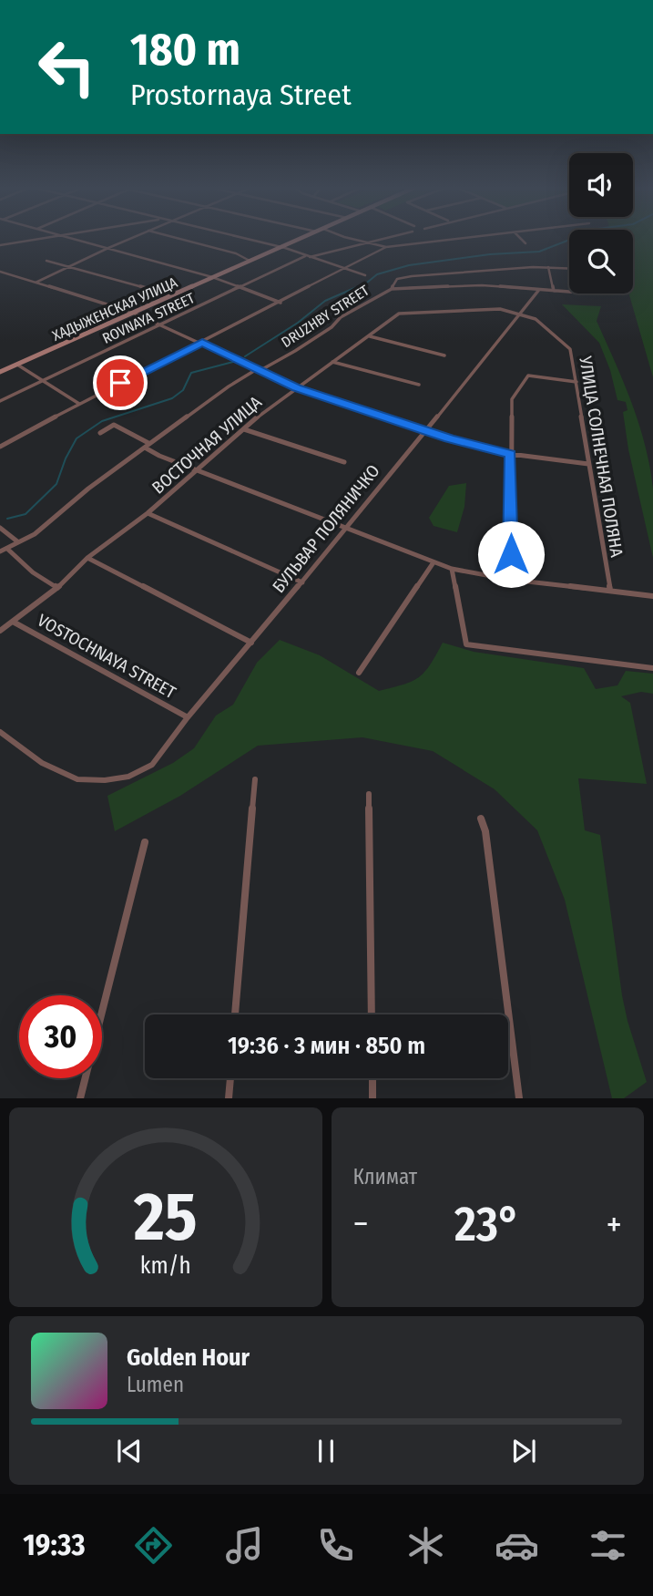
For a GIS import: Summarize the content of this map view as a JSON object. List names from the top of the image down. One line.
{"streets":{"main road":["ХАДЫЖЕНСКАЯ УЛИЦА"],"street":["DRUZHBY STREET","ROVNAYA STREET","ВОСТОЧНАЯ УЛИЦА","УЛИЦА СОЛНЕЧНАЯ ПОЛЯНА","БУЛЬВАР ПОЛЯНИЧКО","VOSTOCHNAYA STREET"]},"crossings":[["DRUZHBY STREET","БУЛЬВАР ПОЛЯНИЧКО"],["ВОСТОЧНАЯ УЛИЦА","УЛИЦА СОЛНЕЧНАЯ ПОЛЯНА"],["ВОСТОЧНАЯ УЛИЦА","БУЛЬВАР ПОЛЯНИЧКО"],["ВОСТОЧНАЯ УЛИЦА","VOSTOCHNAYA STREET"],["УЛИЦА СОЛНЕЧНАЯ ПОЛЯНА","БУЛЬВАР ПОЛЯНИЧКО"],["БУЛЬВАР ПОЛЯНИЧКО","VOSTOCHNAYA STREET"]],"page":{"turn":["180 m","Prostornaya Street"],"limit":"30","trip":"19:36 · 3 мин · 850 m","tile":"Климат","heat":["−","23°","+"],"song":["Golden Hour","Lumen"],"tabs":"19:33","gauge":["25","km/h"]}}
